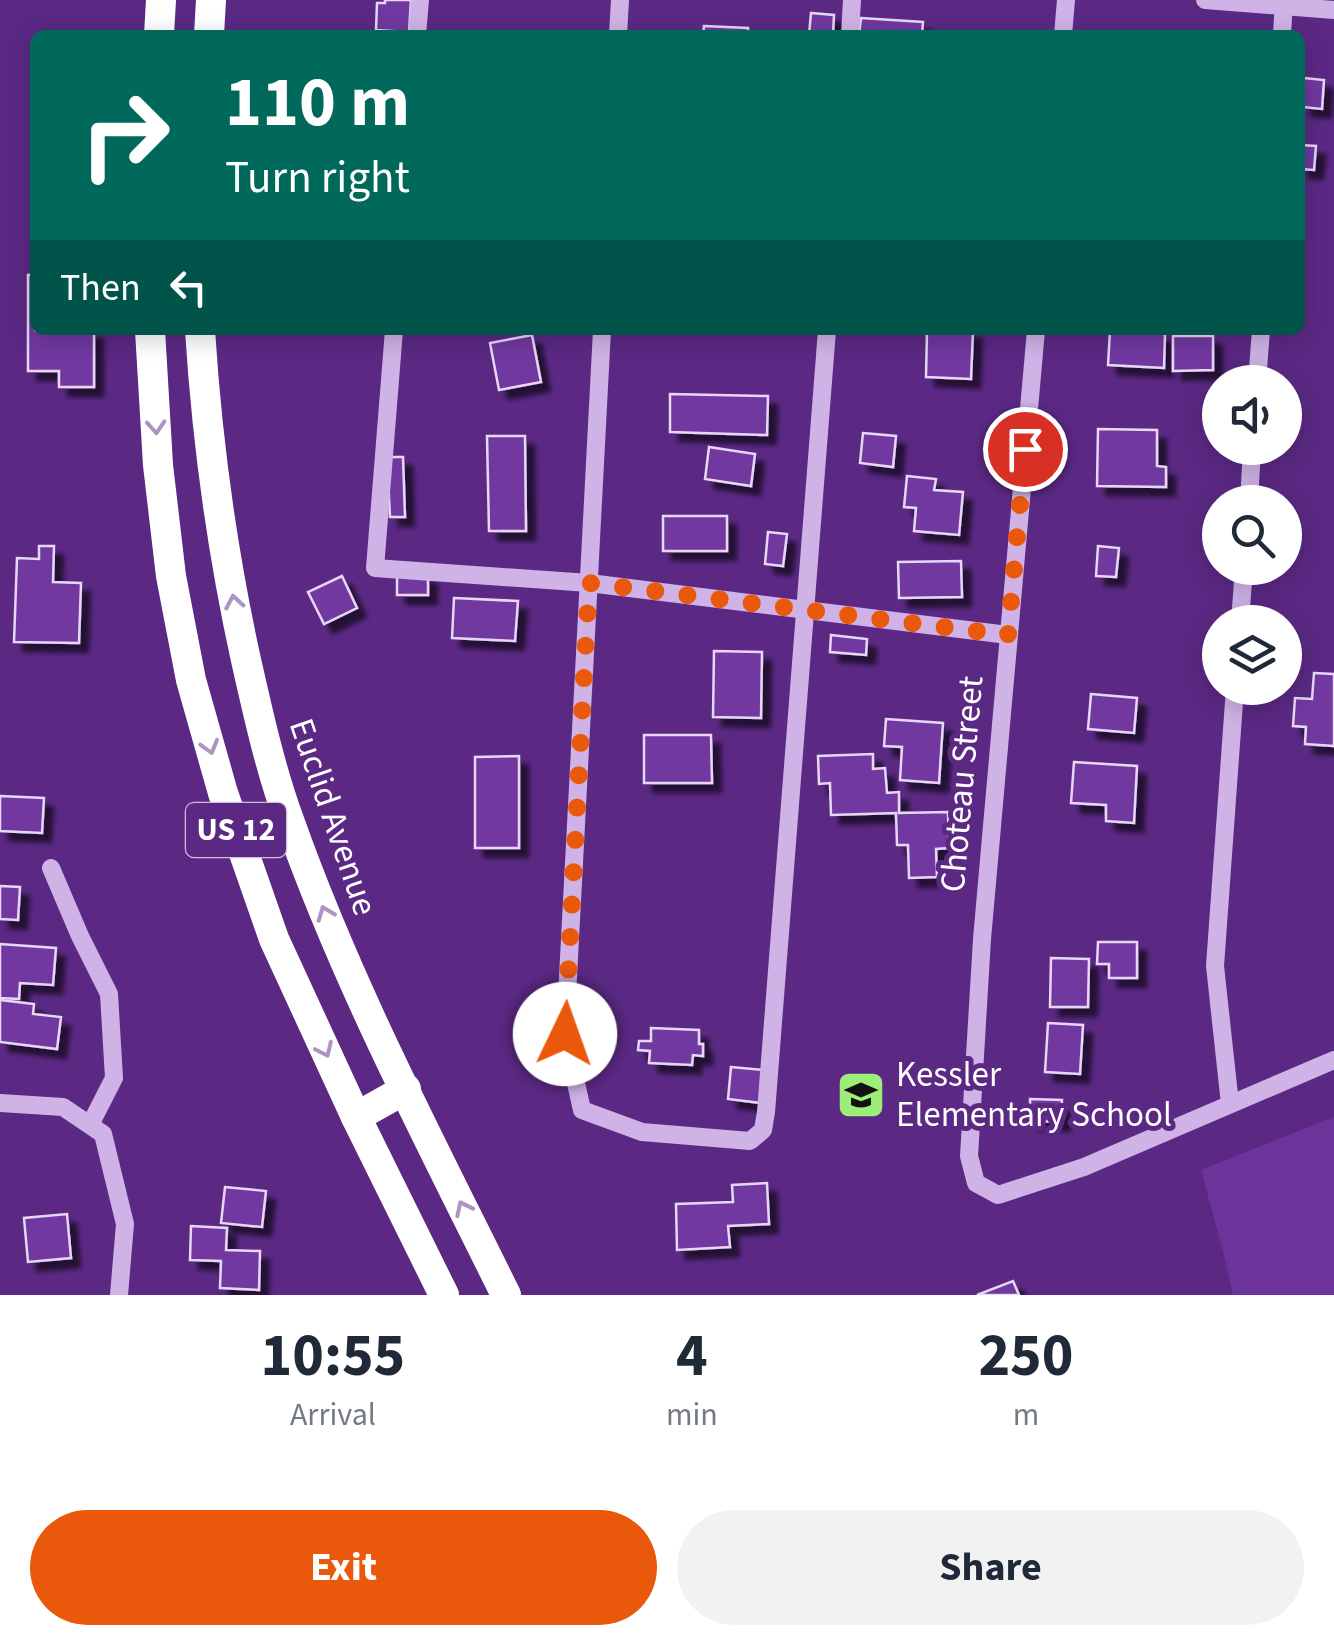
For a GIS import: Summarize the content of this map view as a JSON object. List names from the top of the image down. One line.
{"streets":{"highway":["Euclid Avenue","US 12"],"street":["Choteau Street"]},"places":{"school or university":["Kessler Elementary School"]},"page":{"turn":["110 m","Turn right"],"then":"Then","eta":["10:55","Arrival","4","min","250","m"],"buttons":["Exit","Share"]}}
